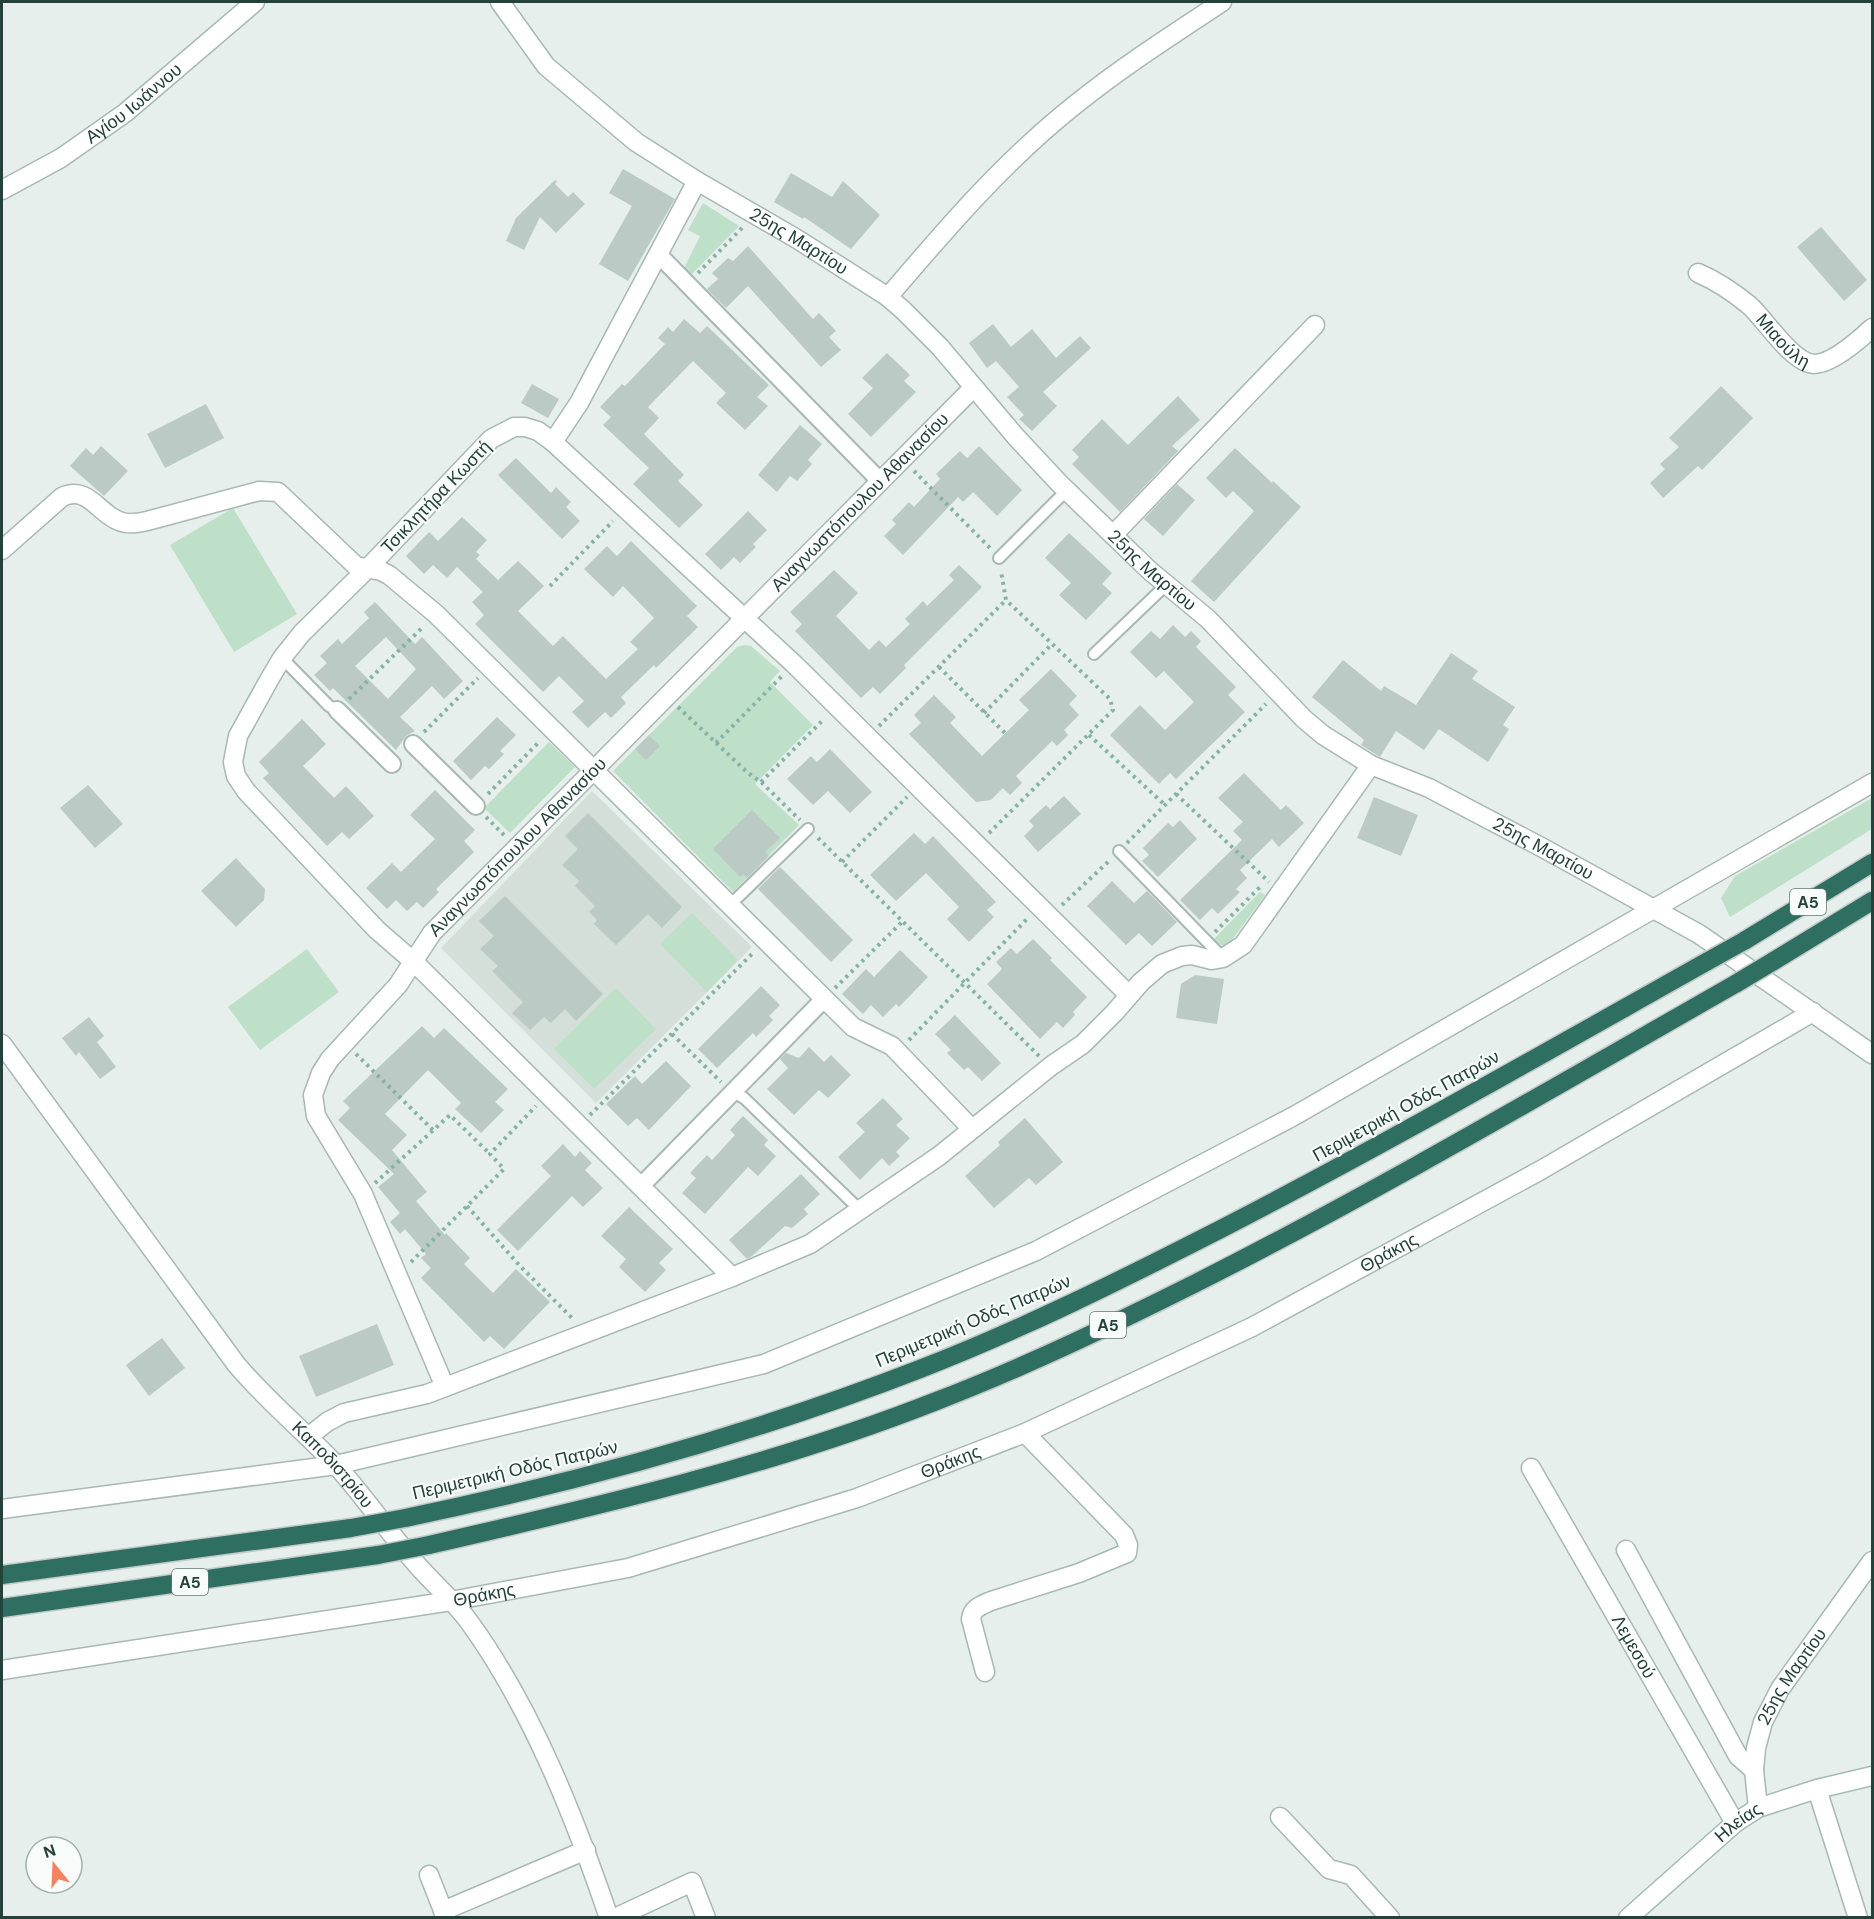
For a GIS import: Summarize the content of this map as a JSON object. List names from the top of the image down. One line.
{"streets":{"highway":["Α5","Περιμετρική Οδός Πατρών"],"street":["Αγίου Ιωάννου","25ης Μαρτίου","Μιαούλη","Τσικλητήρα Κωστή","Αναγνωστόπουλου Αθανασίου","Θράκης","Καποδιστρίου","Λεμεσού","Ηλείας"]},"crossings":[["25ης Μαρτίου","Αναγνωστόπουλου Αθανασίου"],["25ης Μαρτίου","Θράκης"],["25ης Μαρτίου","Ηλείας"],["Τσικλητήρα Κωστή","Αναγνωστόπουλου Αθανασίου"],["Θράκης","Καποδιστρίου"],["Λεμεσού","Ηλείας"]],"north":"top"}
